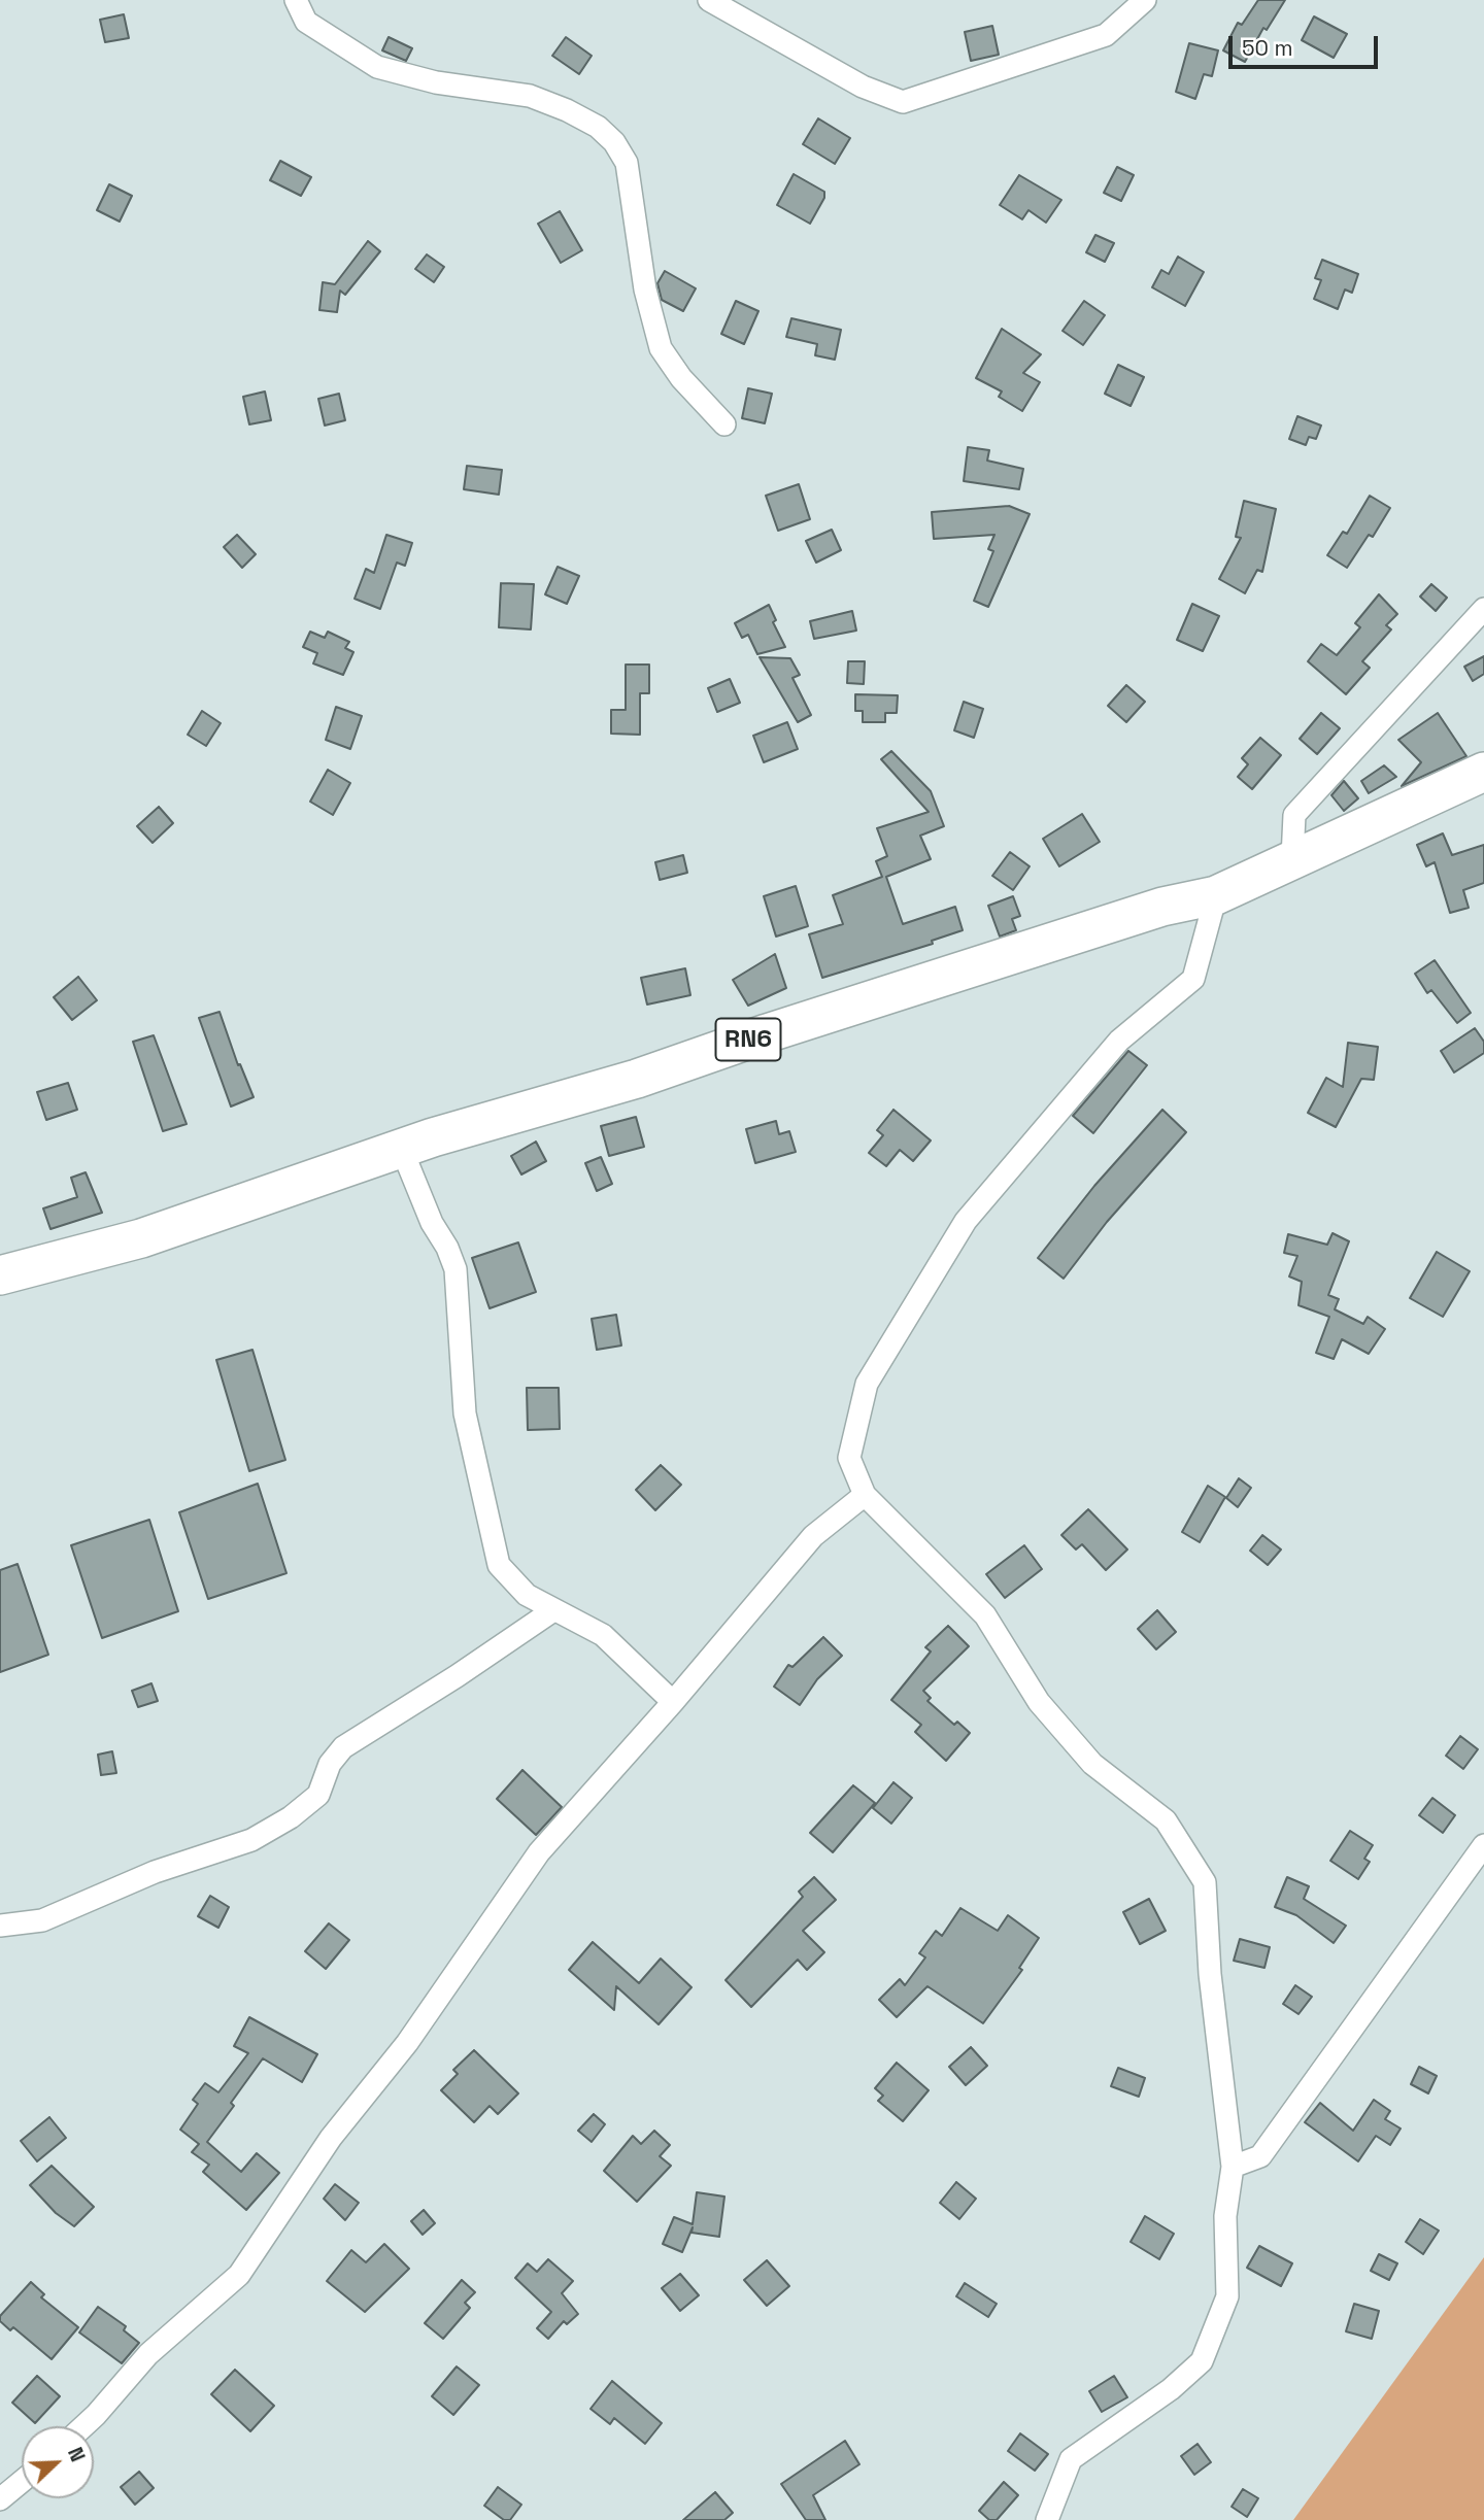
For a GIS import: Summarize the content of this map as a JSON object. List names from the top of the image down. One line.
{"streets":{"highway":["RN6"]},"scale_bar":"50 m","north":"top right"}
